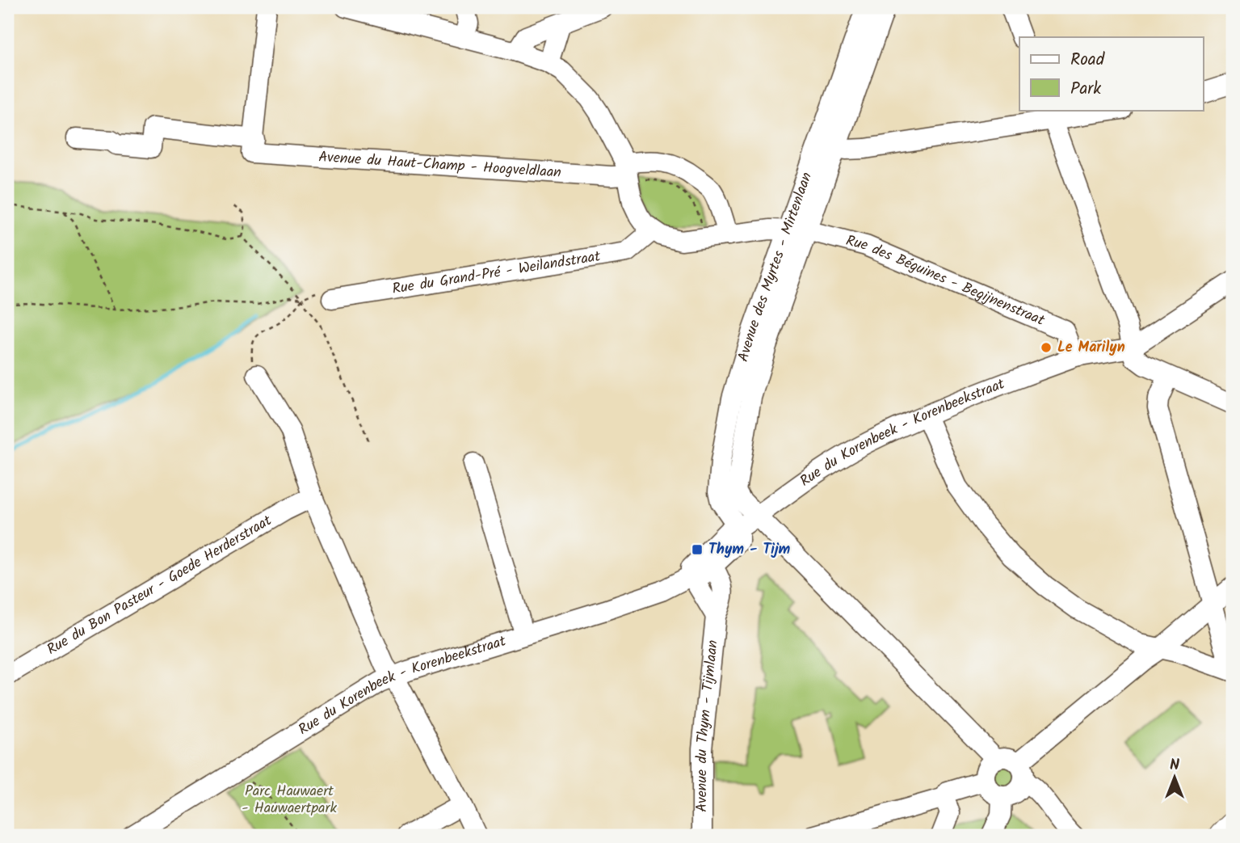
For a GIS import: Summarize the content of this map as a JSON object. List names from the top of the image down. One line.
{"streets":{"street":["Avenue du Haut-Champ - Hoogveldlaan","Avenue des Myrtes - Mirtenlaan","Rue du Grand-Pré - Weilandstraat","Rue des Béguines - Begijnenstraat","Rue du Korenbeek - Korenbeekstraat","Rue du Bon Pasteur - Goede Herderstraat","Avenue du Thym - Tijmlaan"]},"crossings":[["Avenue du Haut-Champ - Hoogveldlaan","Rue des Béguines - Begijnenstraat"],["Avenue des Myrtes - Mirtenlaan","Rue des Béguines - Begijnenstraat"],["Avenue des Myrtes - Mirtenlaan","Rue du Korenbeek - Korenbeekstraat"],["Rue du Grand-Pré - Weilandstraat","Rue des Béguines - Begijnenstraat"],["Rue des Béguines - Begijnenstraat","Rue du Korenbeek - Korenbeekstraat"],["Rue du Korenbeek - Korenbeekstraat","Avenue du Thym - Tijmlaan"]],"parks":["Parc Hauwaert - Hauwaertpark"],"places":{"other":["Le Marilyn"],"transit":["Thym - Tijm"]},"legend":["Road","Park"],"north":"top"}
